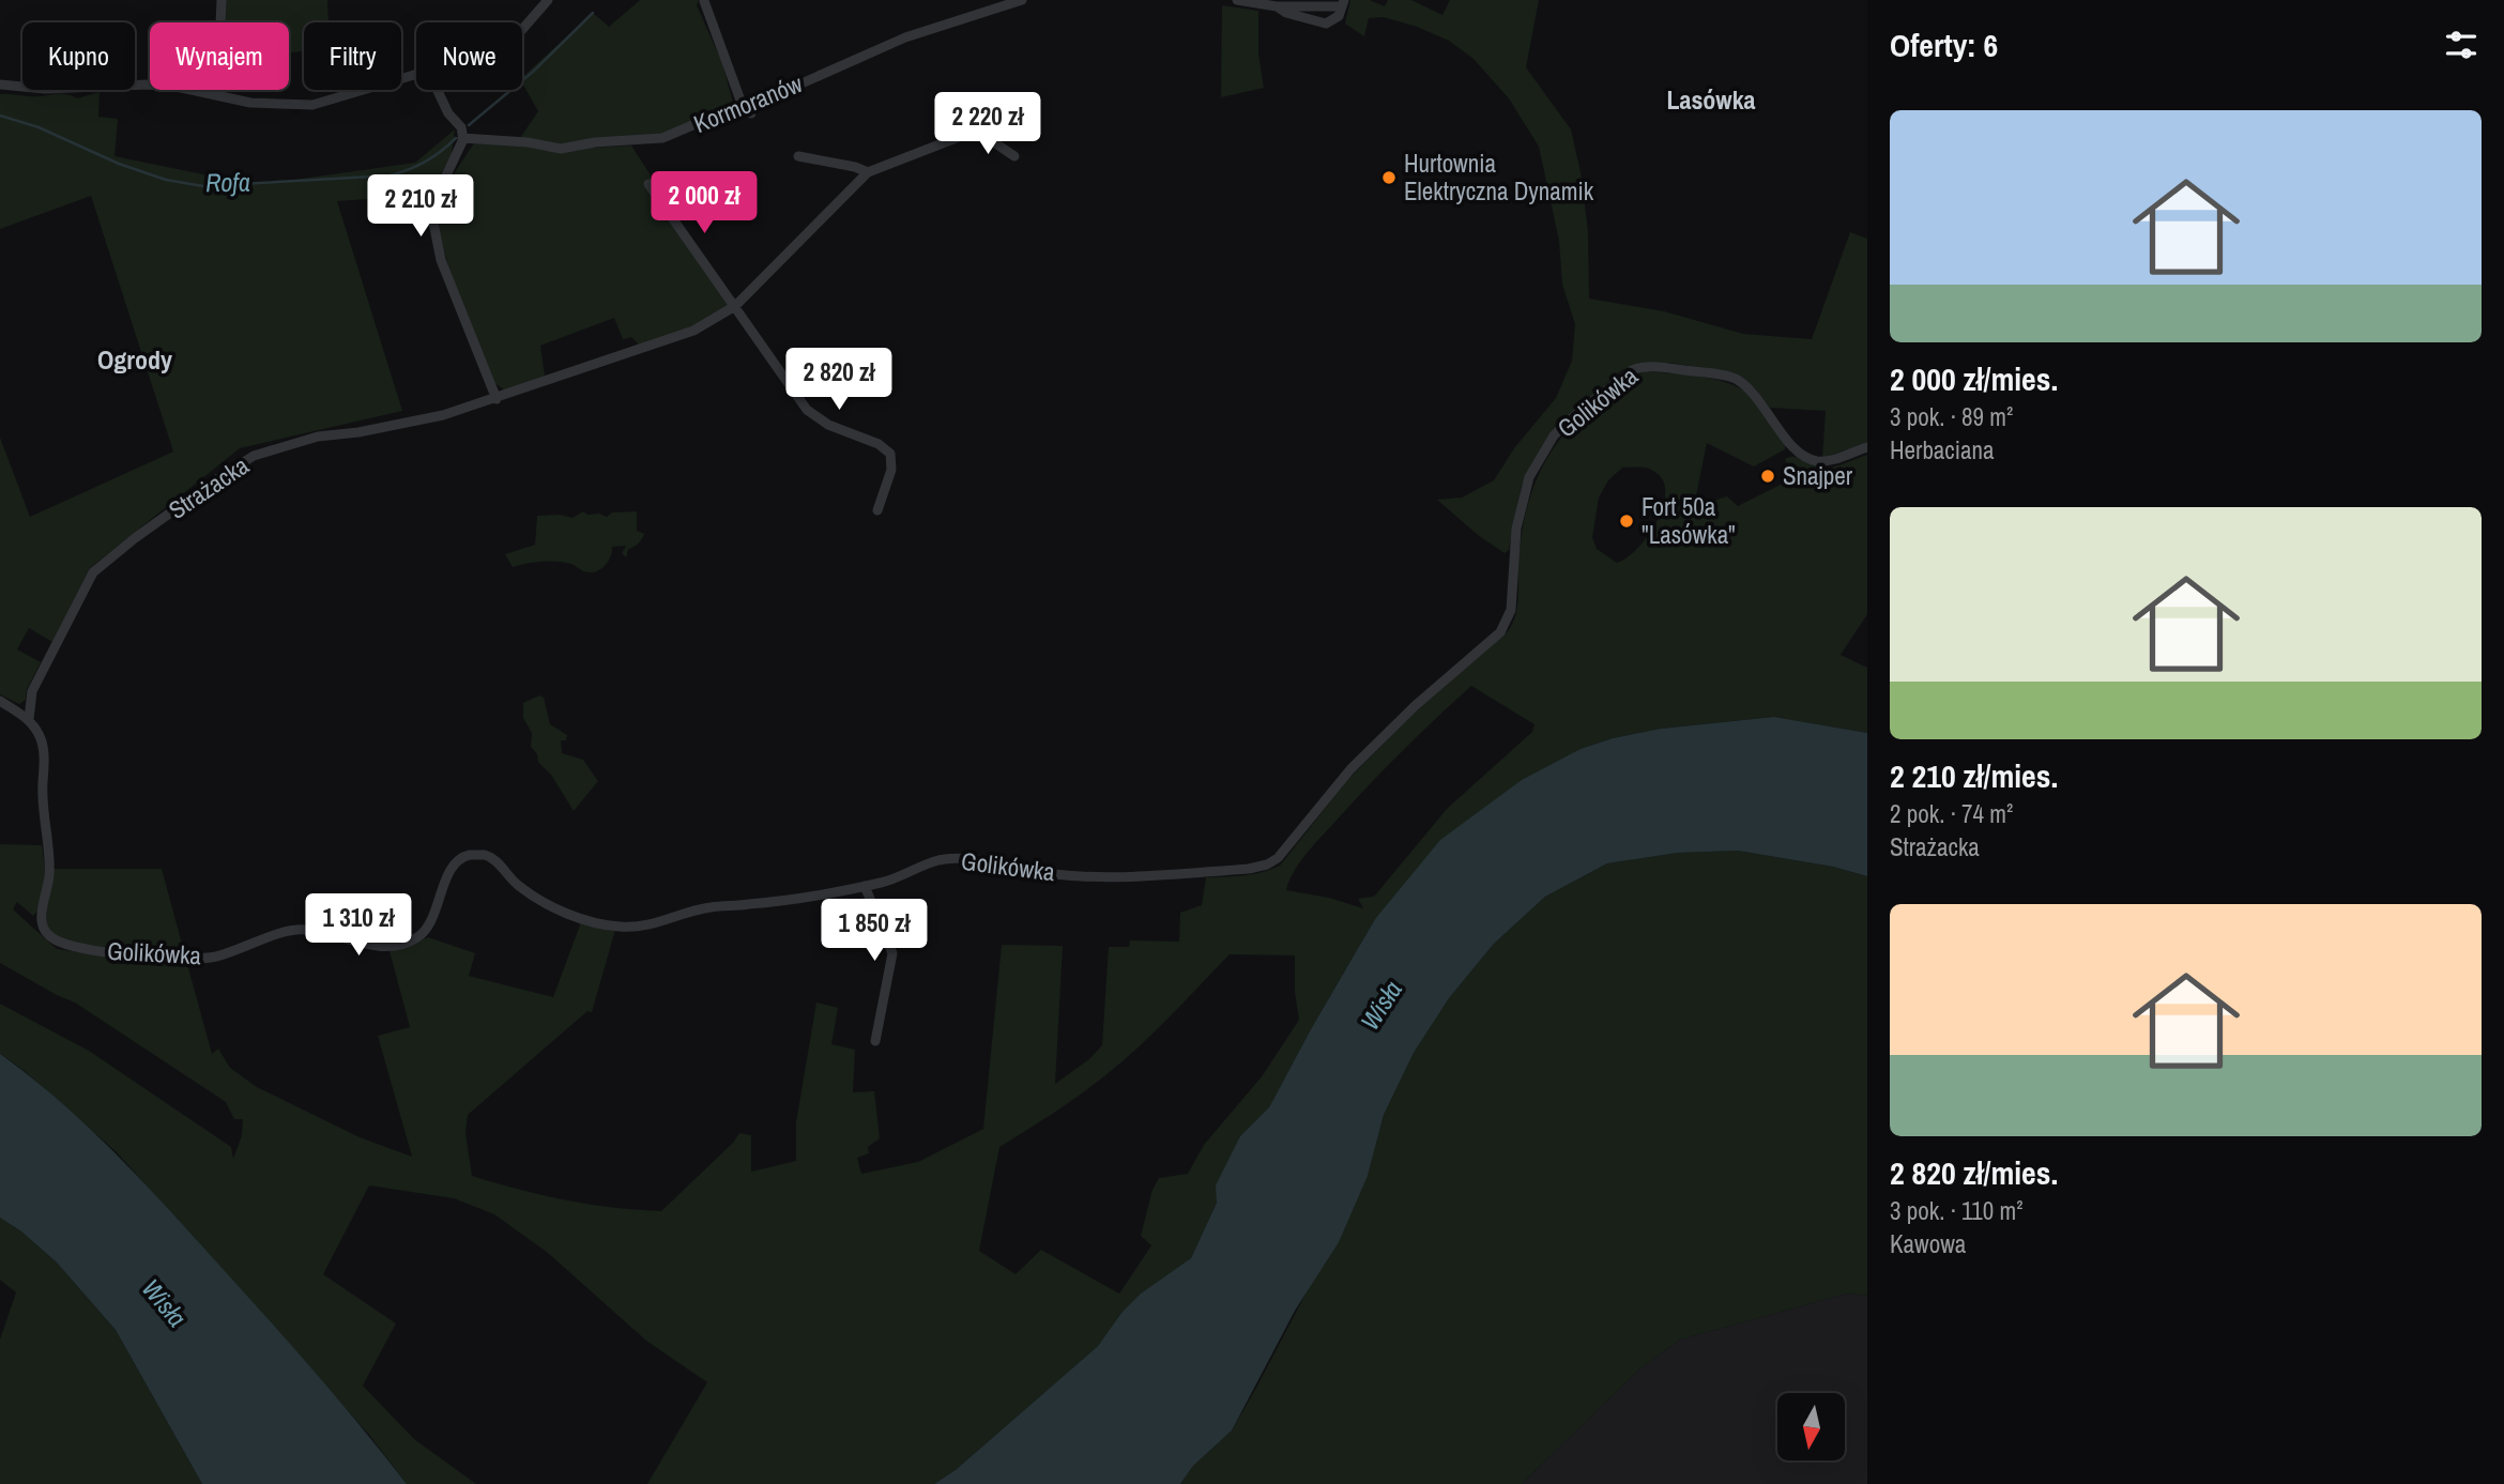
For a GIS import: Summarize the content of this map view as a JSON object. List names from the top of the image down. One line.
{"streets":{"street":["Kormoranów","Golikówka","Strażacka"]},"crossings":[["Golikówka","Strażacka"]],"districts":["Lasówka","Ogrody"],"water":["Rofa","Wisła"],"places":["Hurtownia Elektryczna Dynamik","Snajper","Fort 50a \"Lasówka\""],"north":"bottom","page":{"heading":"Oferty: 6","chip":["Kupno","Wynajem","Filtry","Nowe"],"list":[{"name":"2 000 zł/mies.","note":"3 pok. · 89 m² · Herbaciana"},{"name":"2 210 zł/mies.","note":"2 pok. · 74 m² · Strażacka"},{"name":"2 820 zł/mies.","note":"3 pok. · 110 m² · Kawowa"}],"price":["2 220 zł","2 000 zł","2 210 zł","2 820 zł","1 310 zł","1 850 zł"]}}
